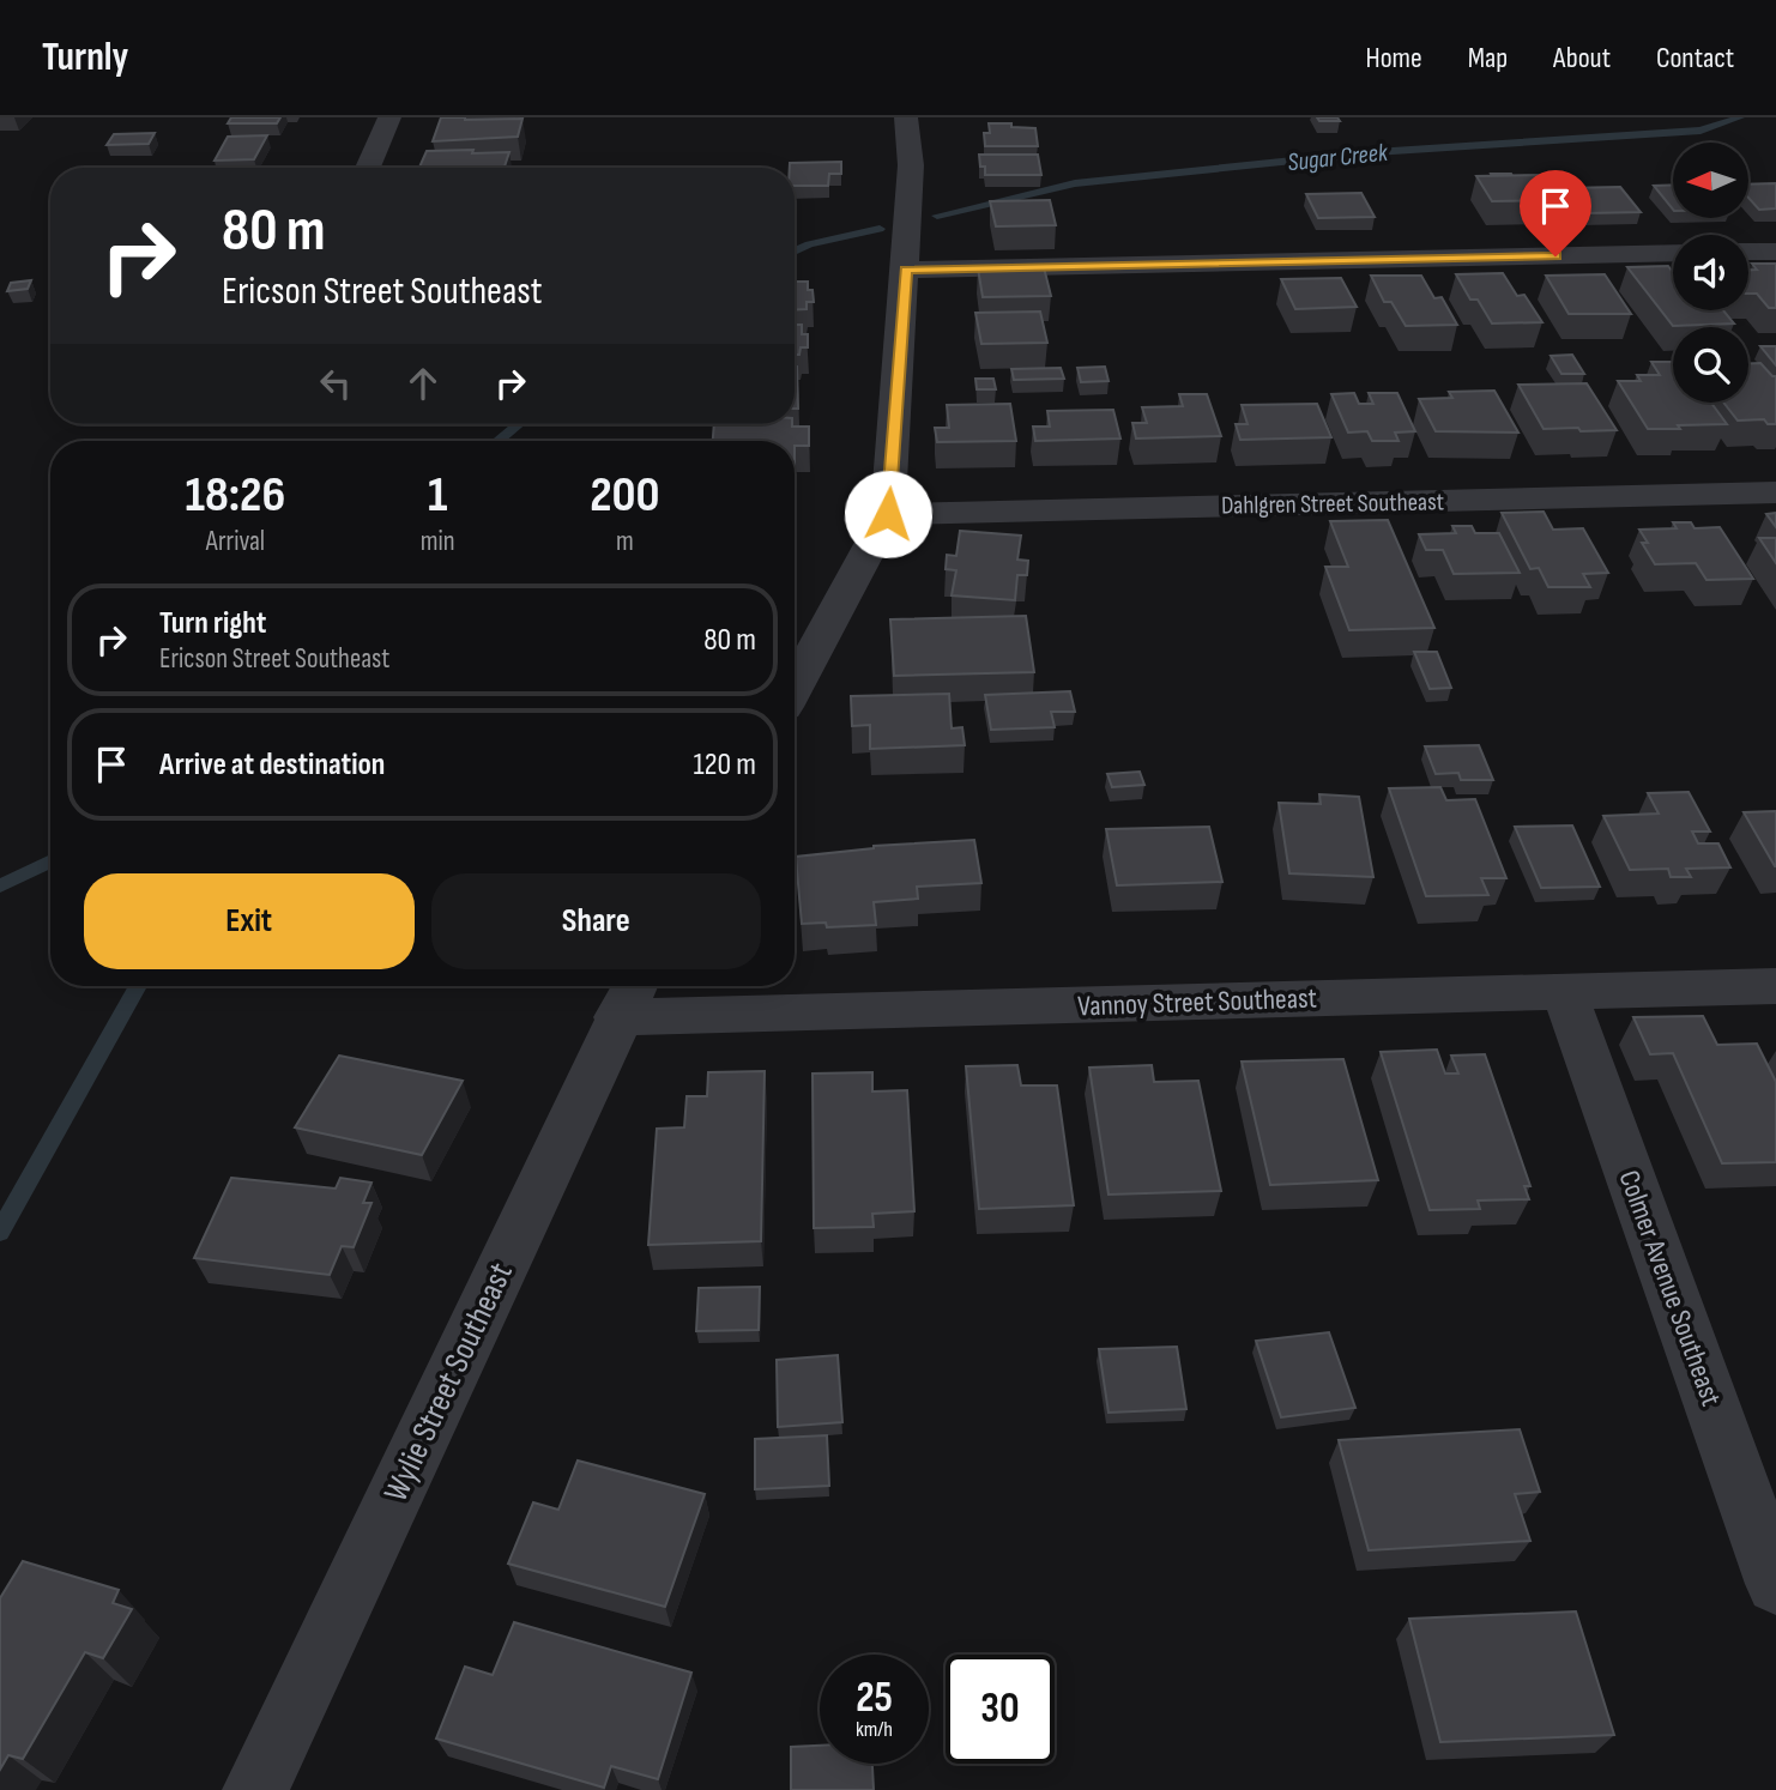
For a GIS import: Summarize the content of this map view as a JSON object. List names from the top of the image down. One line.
{"streets":{"street":["Dahlgren Street Southeast","Vannoy Street Southeast","Colmer Avenue Southeast","Wylie Street Southeast"]},"crossings":[["Vannoy Street Southeast","Colmer Avenue Southeast"],["Vannoy Street Southeast","Wylie Street Southeast"]],"water":["Sugar Creek"],"north":"left","page":{"header":"Turnly","nav":["Home","Map","About","Contact"],"turn":["80 m","Ericson Street Southeast"],"eta":["18:26","Arrival","1","min","200","m"],"list":[{"name":"Turn right","note":"Ericson Street Southeast","value":"80 m"},{"name":"Arrive at destination","value":"120 m"}],"buttons":["Exit","Share"],"speed":"25 km/h","limit":"30"}}
